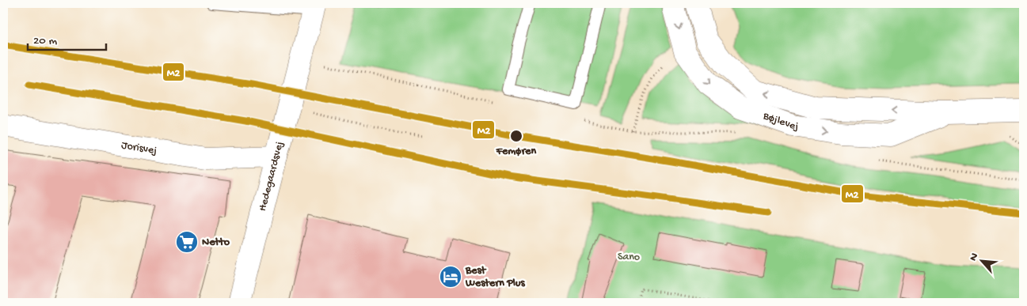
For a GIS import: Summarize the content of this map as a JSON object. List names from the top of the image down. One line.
{"streets":{"street":["Bøjlevej","Jorisvej","Hedegaardsvej"]},"crossings":[["Jorisvej","Hedegaardsvej"]],"parks":["Sano"],"places":{"other":["Femøren"],"supermarket":["Netto"],"hotel":["Best Western Plus"]},"lines":["transit line M2"],"scale_bar":"20 m","north":"top left"}
